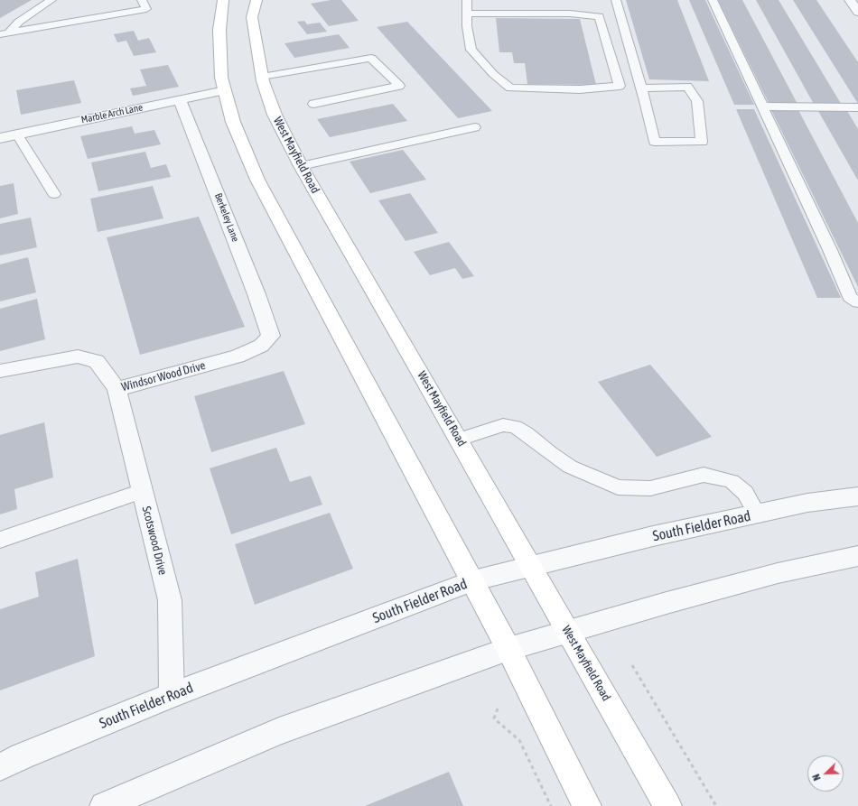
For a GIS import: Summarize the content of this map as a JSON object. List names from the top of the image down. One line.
{"streets":{"main road":["West Mayfield Road"],"street":["Marble Arch Lane","Berkeley Lane","Windsor Wood Drive","South Fielder Road","Scotswood Drive"]},"crossings":[["Marble Arch Lane","Berkeley Lane"],["West Mayfield Road","South Fielder Road"],["Berkeley Lane","Windsor Wood Drive"],["Windsor Wood Drive","Scotswood Drive"],["South Fielder Road","Scotswood Drive"]],"north":"bottom left"}
